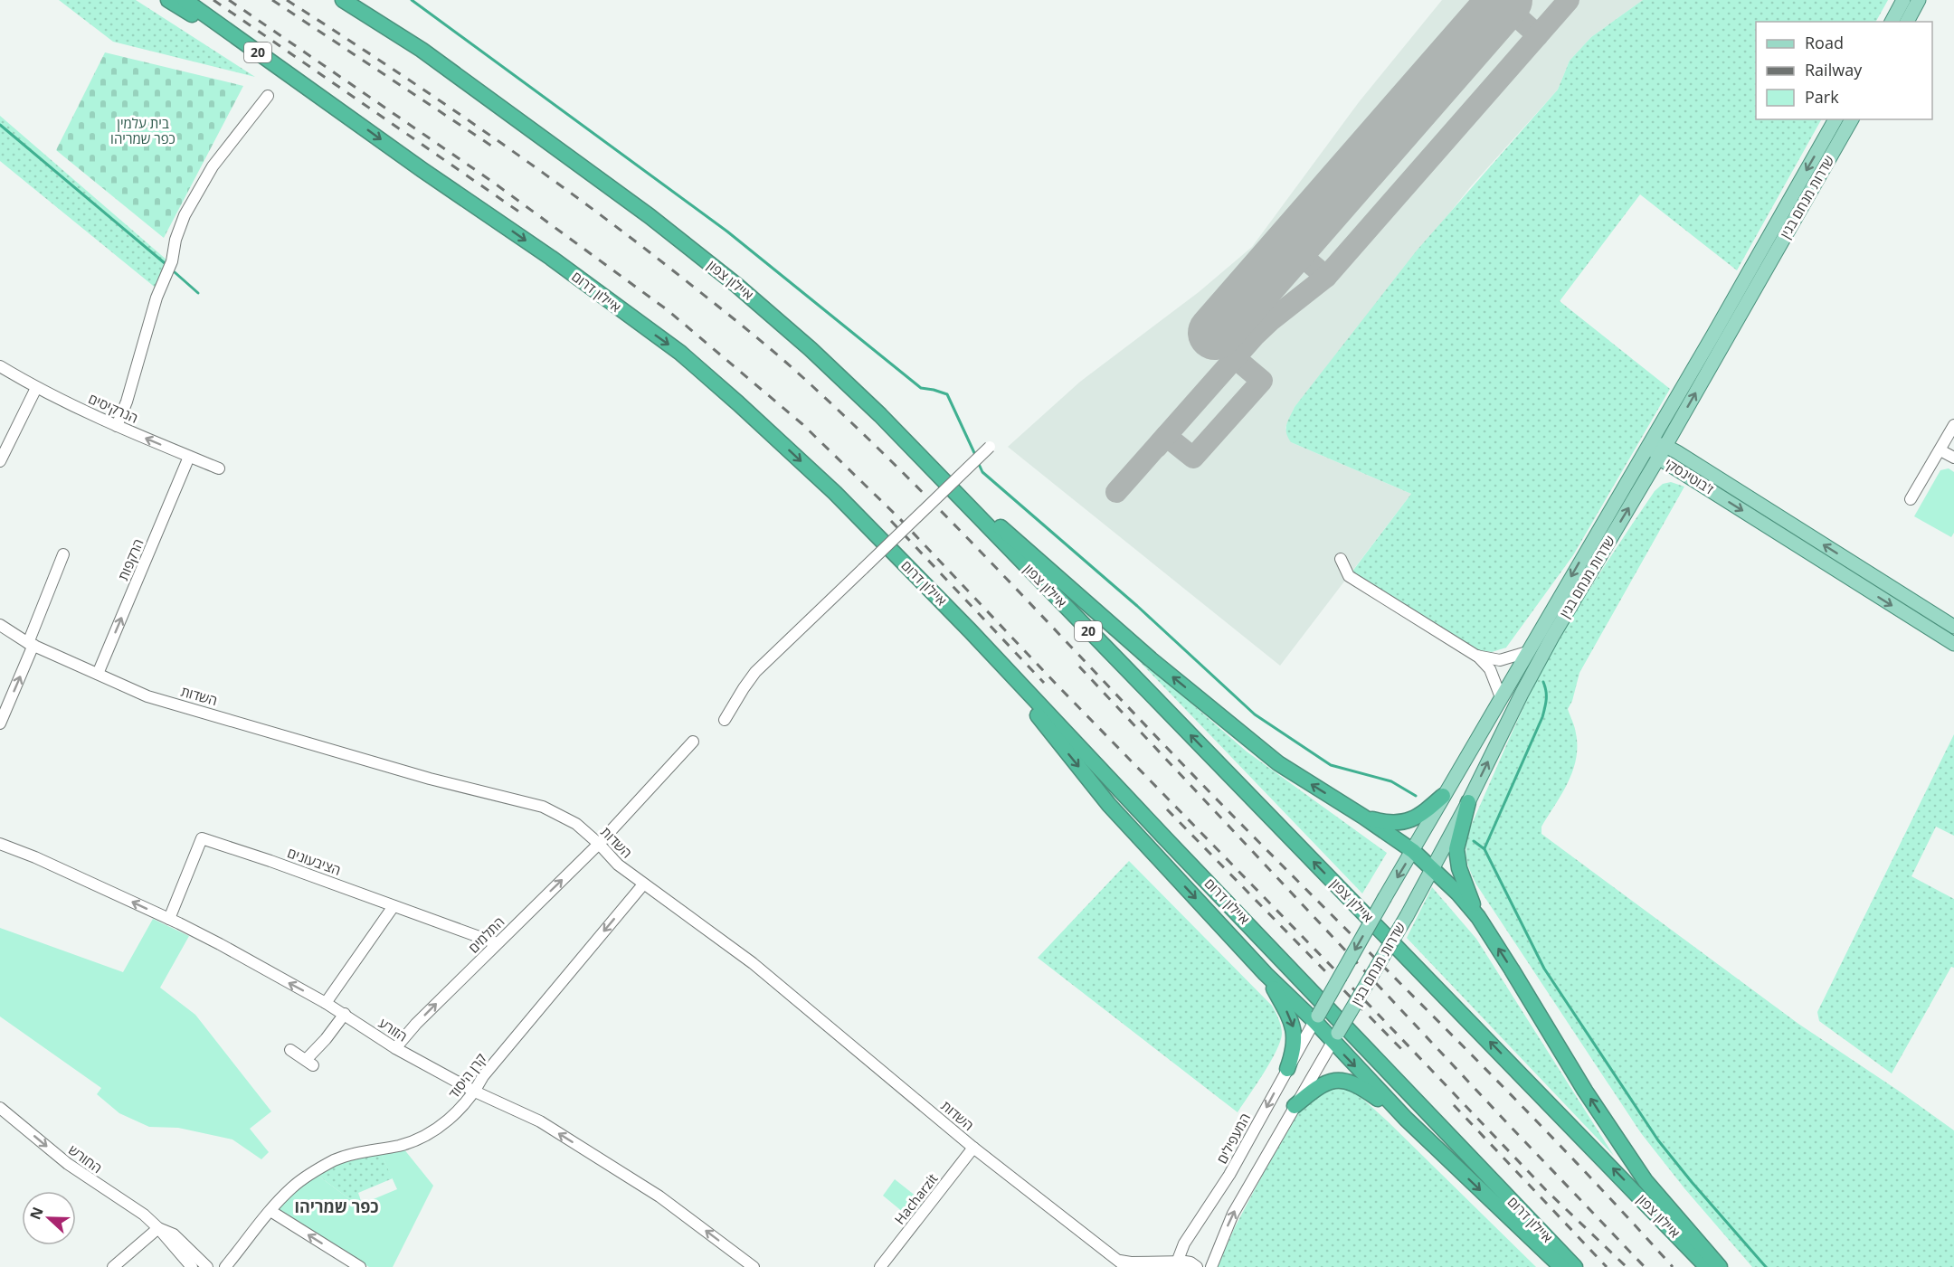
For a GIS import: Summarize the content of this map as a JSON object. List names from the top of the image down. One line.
{"streets":{"highway":["20","איילון צפון","איילון דרום"],"main road":["שדרות מנחם בגין","ז'בוטינסקי"],"street":["הנרקיסים","הרקפות","השדות","הציבעונים","התלמים","הזורע","קרן היסוד","המעפילים","החורש","Hacharzit"]},"crossings":[["שדרות מנחם בגין","ז'בוטינסקי"],["שדרות מנחם בגין","המעפילים"],["הנרקיסים","הרקפות"],["הרקפות","השדות"],["השדות","התלמים"],["השדות","קרן היסוד"],["השדות","Hacharzit"],["הציבעונים","התלמים"],["הציבעונים","הזורע"],["התלמים","הזורע"],["הזורע","קרן היסוד"]],"one_way":["איילון דרום","הזורע","קרן היסוד","החורש"],"districts":["כפר שמריהו"],"parks":["בית עלמין כפר שמריהו"],"legend":["Road","Railway","Park"],"north":"left"}
